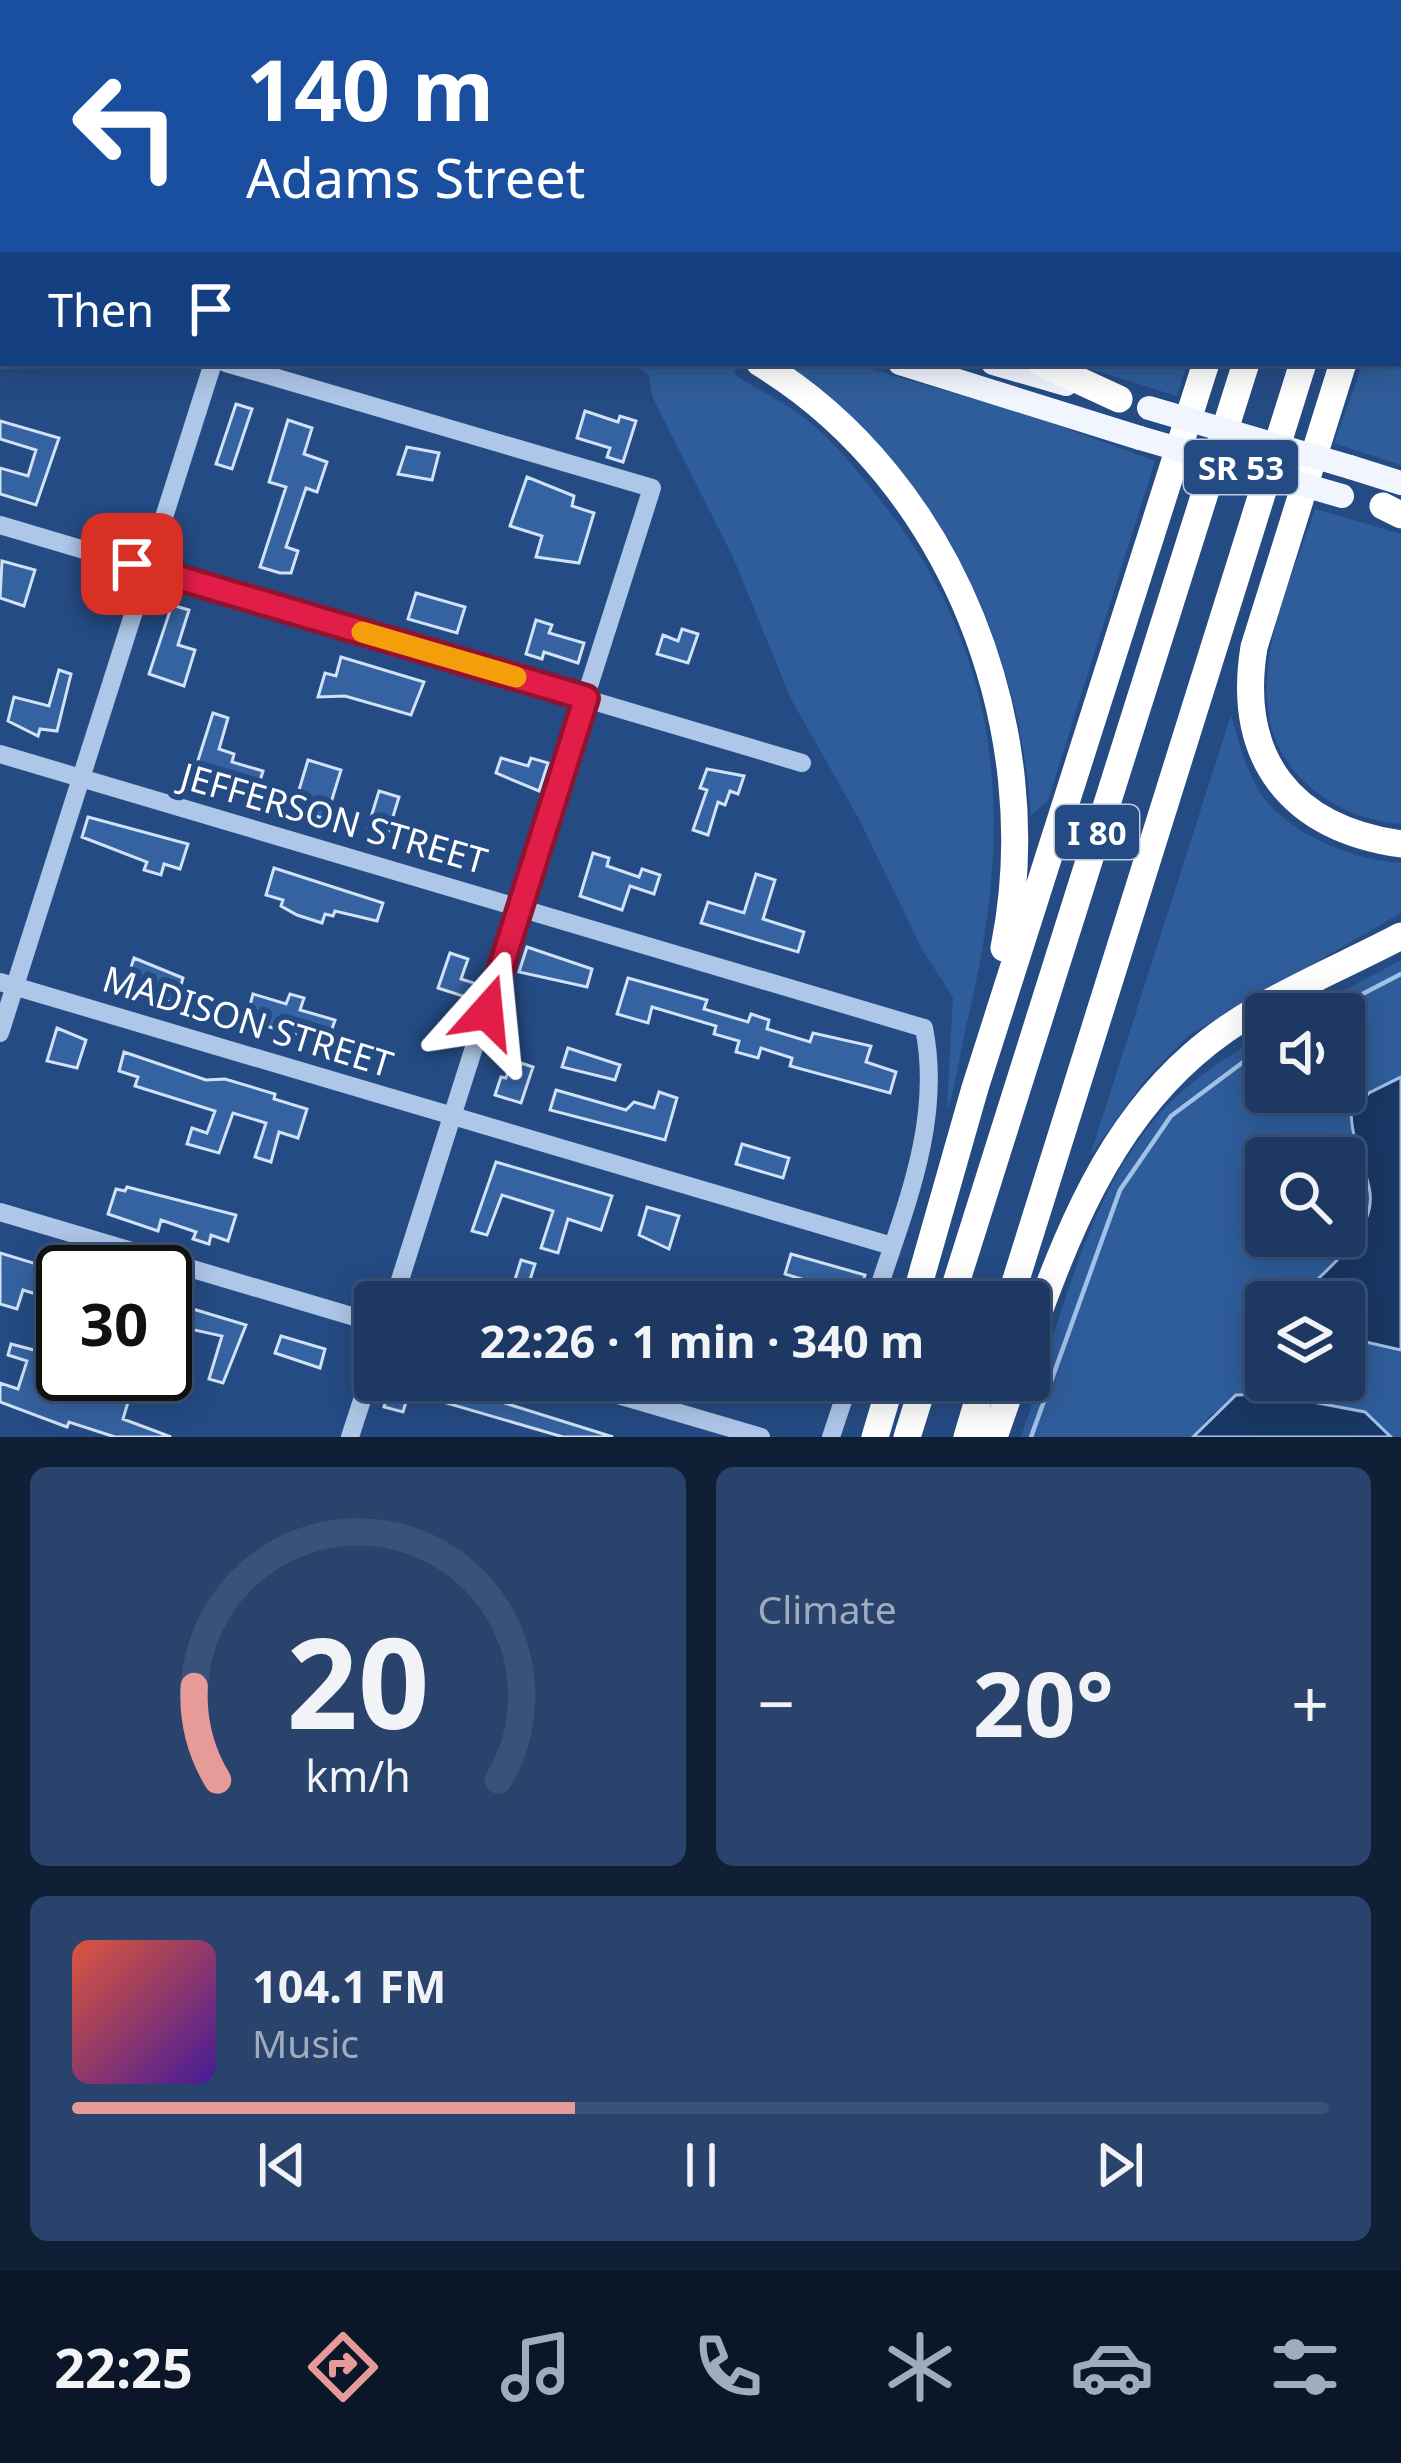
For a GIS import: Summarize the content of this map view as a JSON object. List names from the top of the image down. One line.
{"streets":{"highway":["I 80"],"main road":["SR 53"],"street":["JEFFERSON STREET","MADISON STREET"]},"crossings":[["JEFFERSON STREET","MADISON STREET"]],"page":{"turn":["140 m","Adams Street"],"then":"Then","limit":"30","trip":"22:26 · 1 min · 340 m","tile":"Climate","heat":["−","20°","+"],"song":["104.1 FM","Music"],"tabs":"22:25","gauge":["20","km/h"]}}
